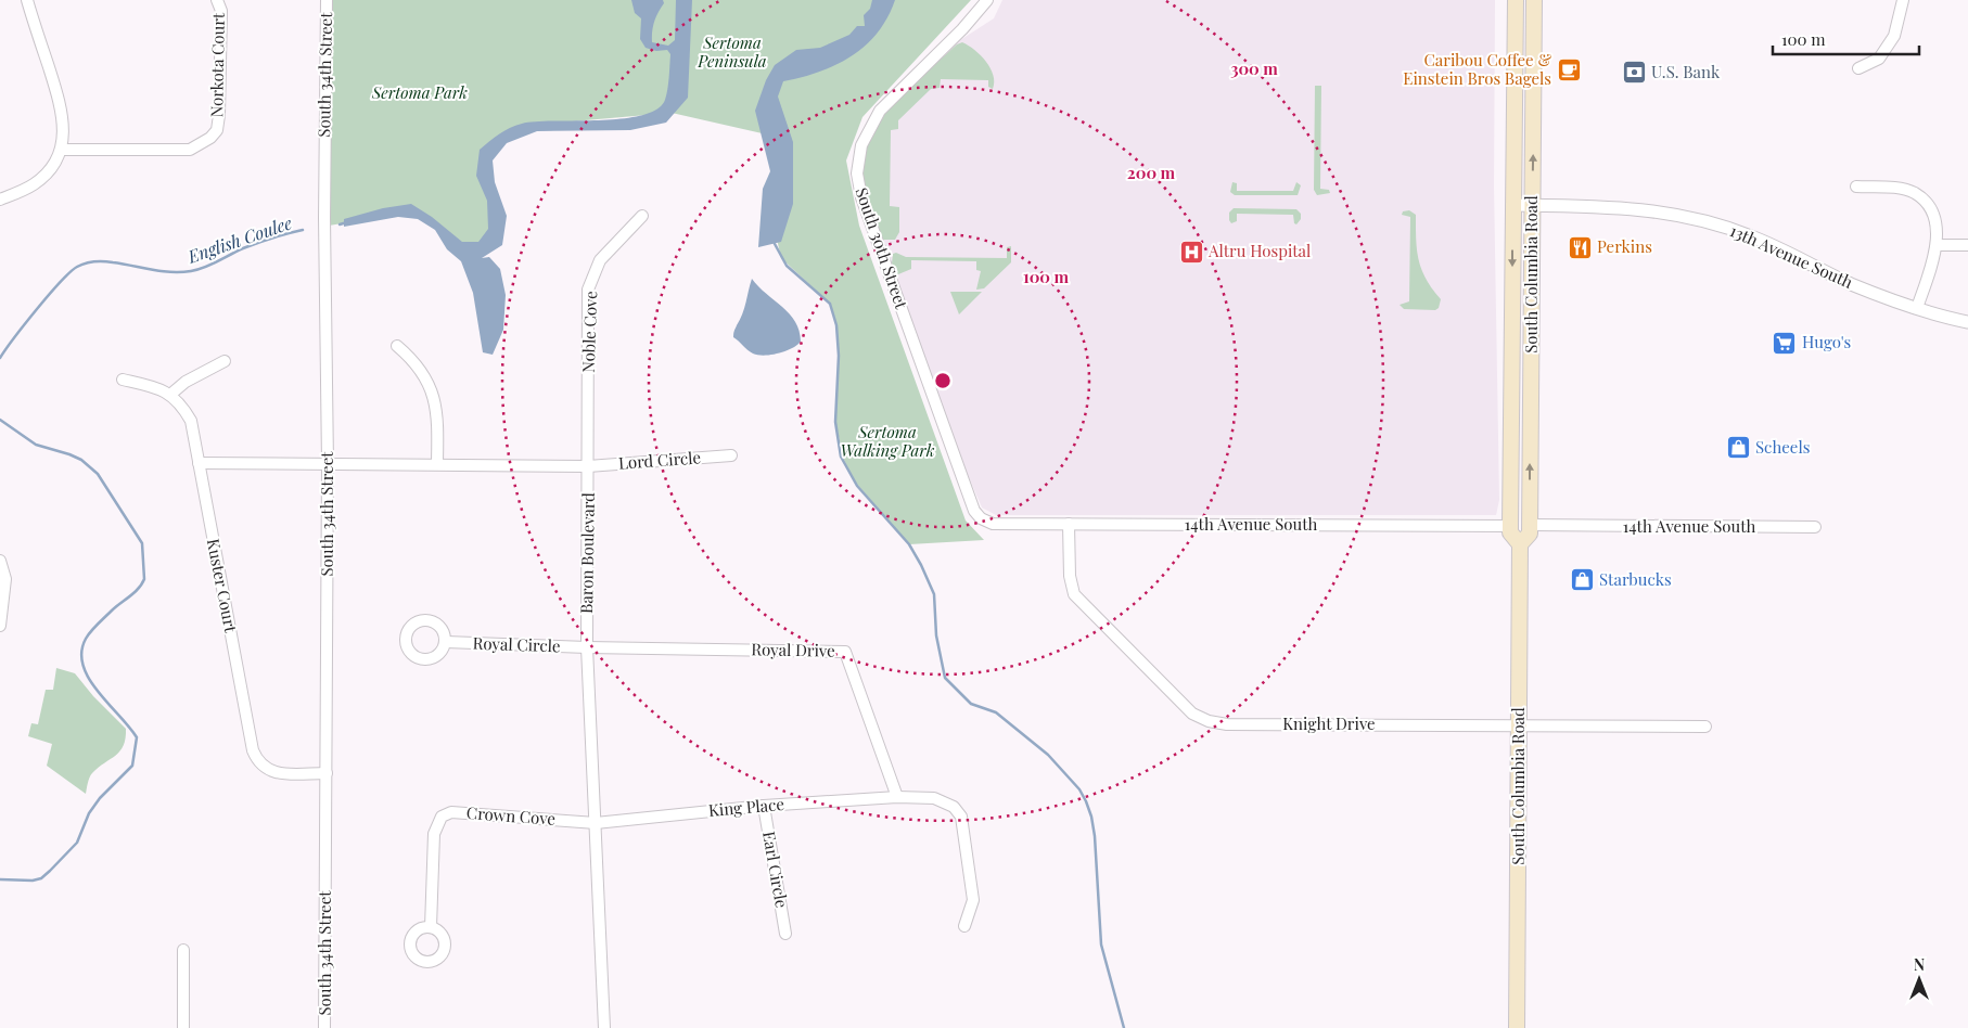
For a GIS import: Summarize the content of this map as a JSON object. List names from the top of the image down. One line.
{"streets":{"main road":["South Columbia Road"],"street":["Norkota Court","South 34th Street","South 30th Street","13th Avenue South","Noble Cove","Lord Circle","14th Avenue South","Baron Boulevard","Kuster Court","Royal Circle","Royal Drive","Knight Drive","King Place","Crown Cove","Earl Circle"]},"crossings":[["South 34th Street","Kuster Court"],["South 30th Street","14th Avenue South"],["13th Avenue South","South Columbia Road"],["South Columbia Road","14th Avenue South"],["South Columbia Road","Knight Drive"],["Noble Cove","Lord Circle"],["Noble Cove","Baron Boulevard"],["Lord Circle","Baron Boulevard"],["14th Avenue South","Knight Drive"],["Baron Boulevard","Royal Circle"],["Baron Boulevard","Royal Drive"],["Baron Boulevard","King Place"],["Baron Boulevard","Crown Cove"],["Royal Circle","Royal Drive"],["Royal Drive","King Place"],["King Place","Crown Cove"],["King Place","Earl Circle"]],"water":["English Coulee"],"parks":["Sertoma Peninsula","Sertoma Park","Sertoma Walking Park"],"places":{"cafe":["Caribou Coffee & Einstein Bros Bagels"],"bank":["U.S. Bank"],"restaurant":["Perkins"],"hospital":["Altru Hospital"],"supermarket":["Hugo's"],"shop":["Scheels","Starbucks"]},"scale_bar":"100 m","north":"top","rings":["300 m","200 m","100 m"]}
